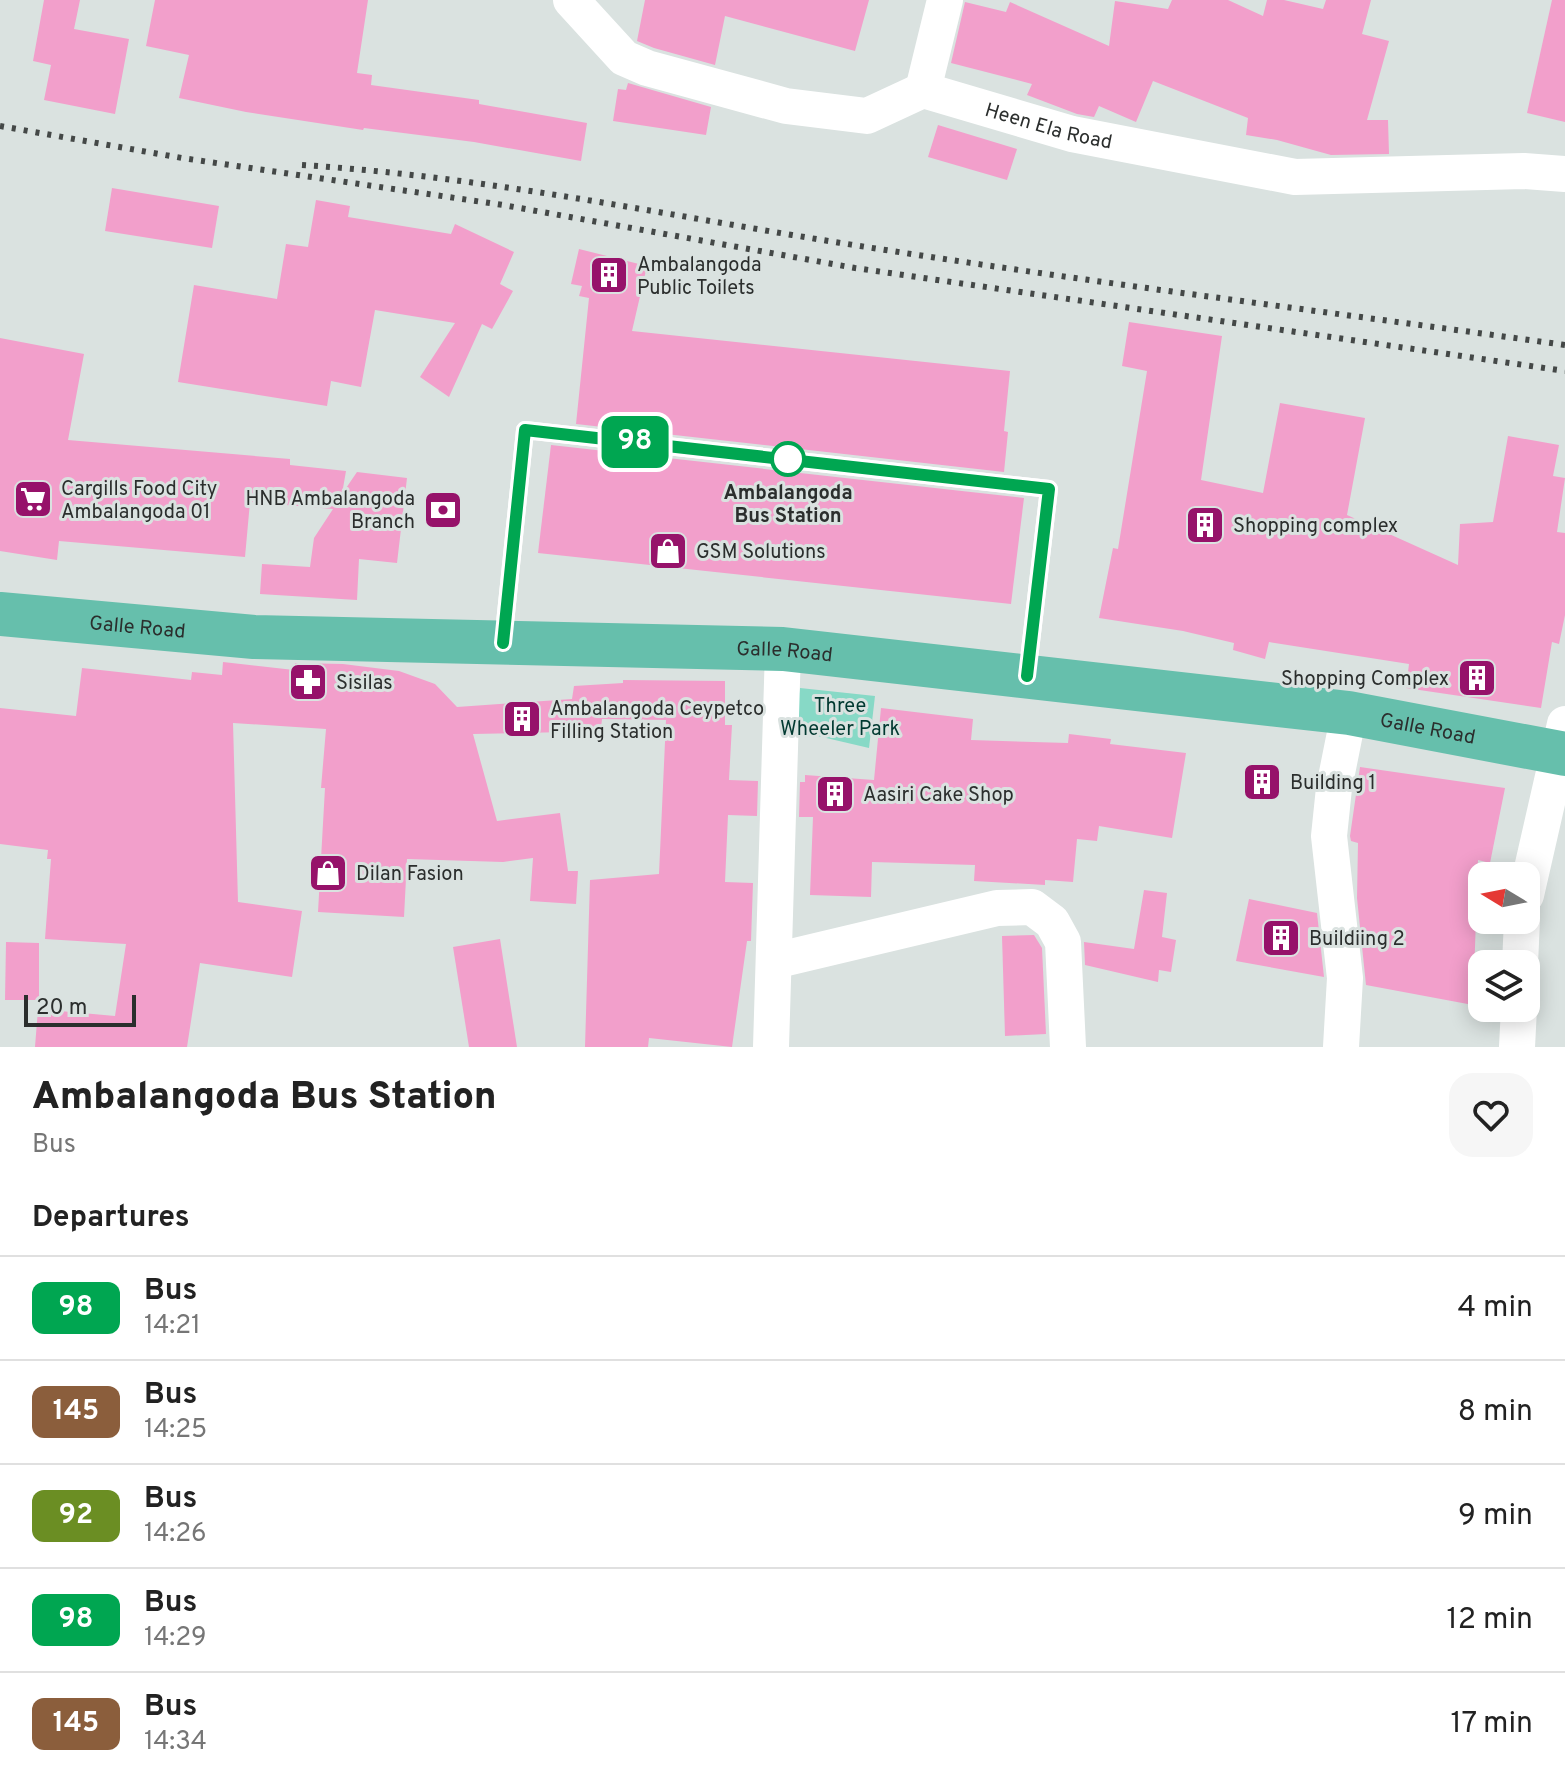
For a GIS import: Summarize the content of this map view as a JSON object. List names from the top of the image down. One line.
{"streets":{"highway":["Galle Road"],"street":["Heen Ela Road"]},"parks":["Three Wheeler Park"],"places":{"building":["Ambalangoda Public Toilets","Shopping complex","Shopping Complex","Ambalangoda Ceypetco Filling Station","Building 1","Aasiri Cake Shop","Buildiing 2"],"other":["Ambalangoda Bus Station"],"supermarket":["Cargills Food City Ambalangoda 01"],"bank":["HNB Ambalangoda Branch"],"shop":["GSM Solutions","Dilan Fasion"],"pharmacy":["Sisilas"]},"lines":["bus line 98"],"scale_bar":"20 m","north":"left","page":{"on_map":"98","scale":"20 m","heading":[["Ambalangoda Bus Station","Bus"],"Departures"],"list":[{"mark":"98","name":"Bus","note":"14:21","value":"4 min"},{"mark":"145","name":"Bus","note":"14:25","value":"8 min"},{"mark":"92","name":"Bus","note":"14:26","value":"9 min"},{"mark":"98","name":"Bus","note":"14:29","value":"12 min"},{"mark":"145","name":"Bus","note":"14:34","value":"17 min"}]}}
